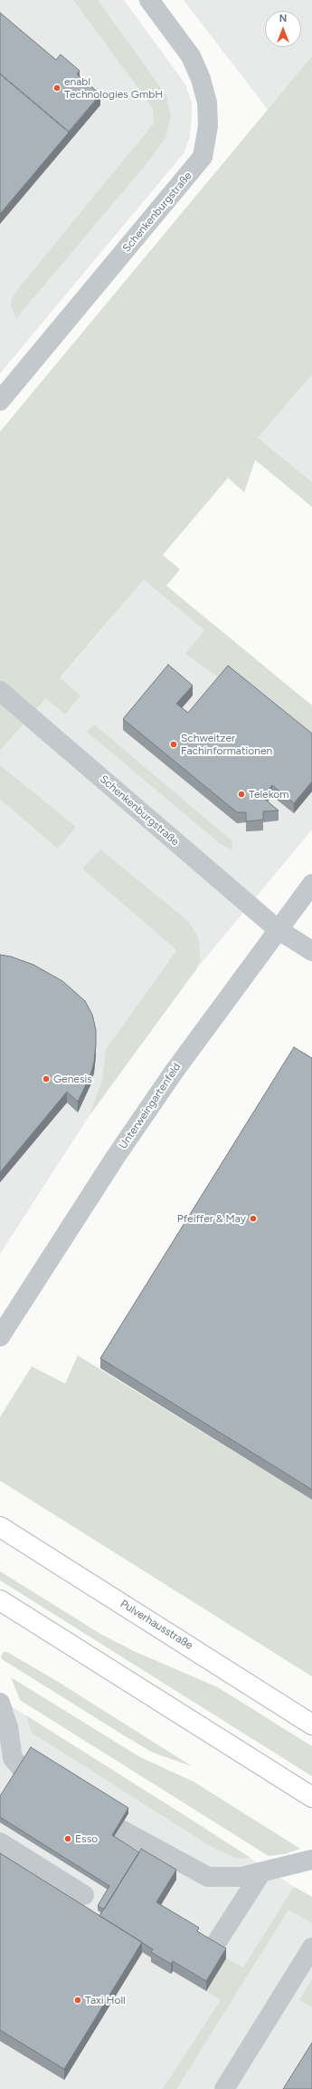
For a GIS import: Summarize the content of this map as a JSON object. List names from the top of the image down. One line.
{"streets":{"main road":["Pulverhausstraße"],"street":["Schenkenburgstraße","Unterweingartenfeld"]},"crossings":[["Schenkenburgstraße","Unterweingartenfeld"]],"places":["enabl Technologies GmbH","Schweitzer Fachinformationen","Telekom","Genesis","Pfeiffer & May","Esso","Taxi Holl"],"north":"top"}
